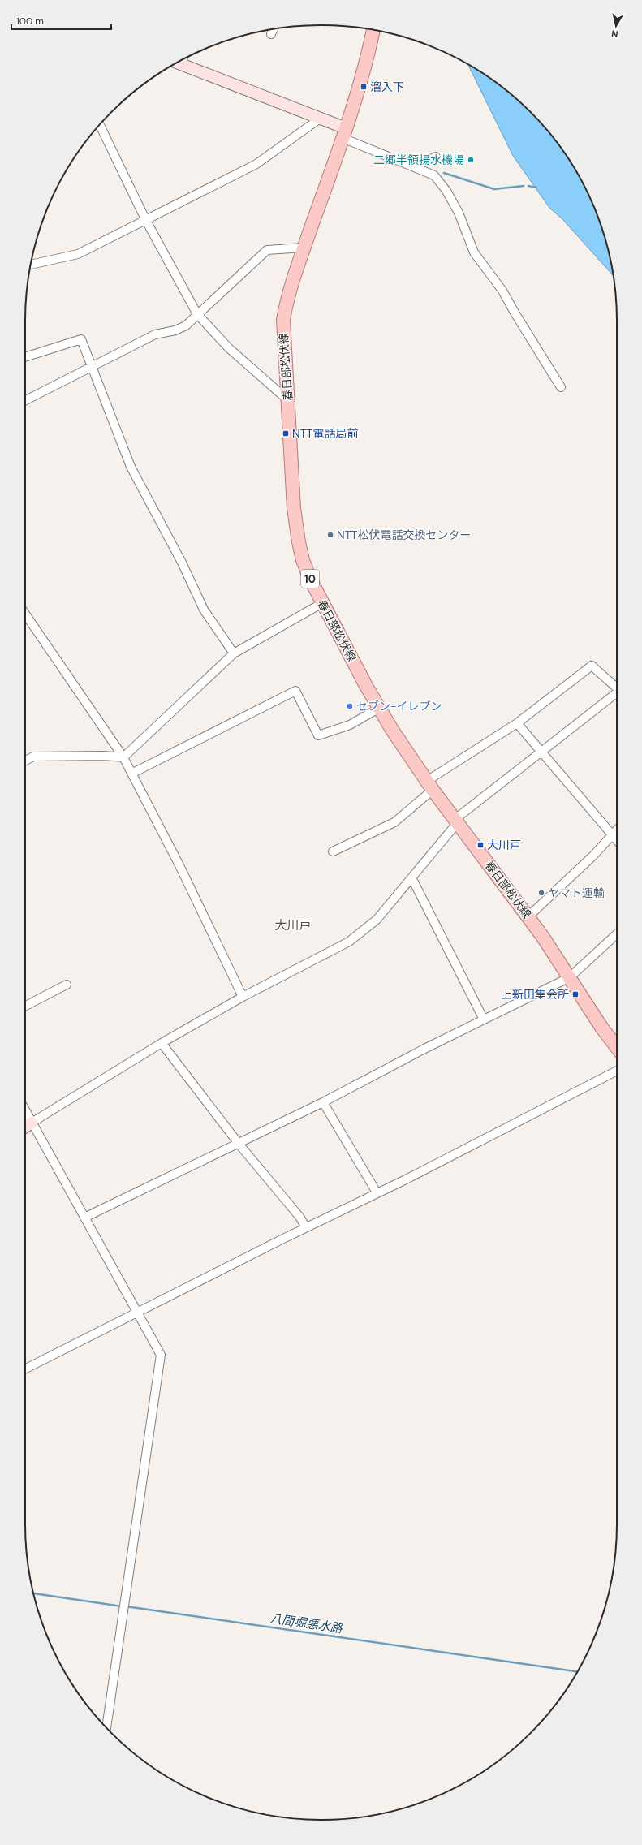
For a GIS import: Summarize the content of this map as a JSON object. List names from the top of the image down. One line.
{"streets":{"main road":["春日部松伏線","10"]},"districts":["大川戸"],"water":["八間堀悪水路"],"places":{"transit":["溜入下","NTT電話局前","大川戸","上新田集会所"],"other":["二郷半領揚水機場","NTT松伏電話交換センター","セブン-イレブン","ヤマト運輸"]},"scale_bar":"100 m","north":"bottom"}
